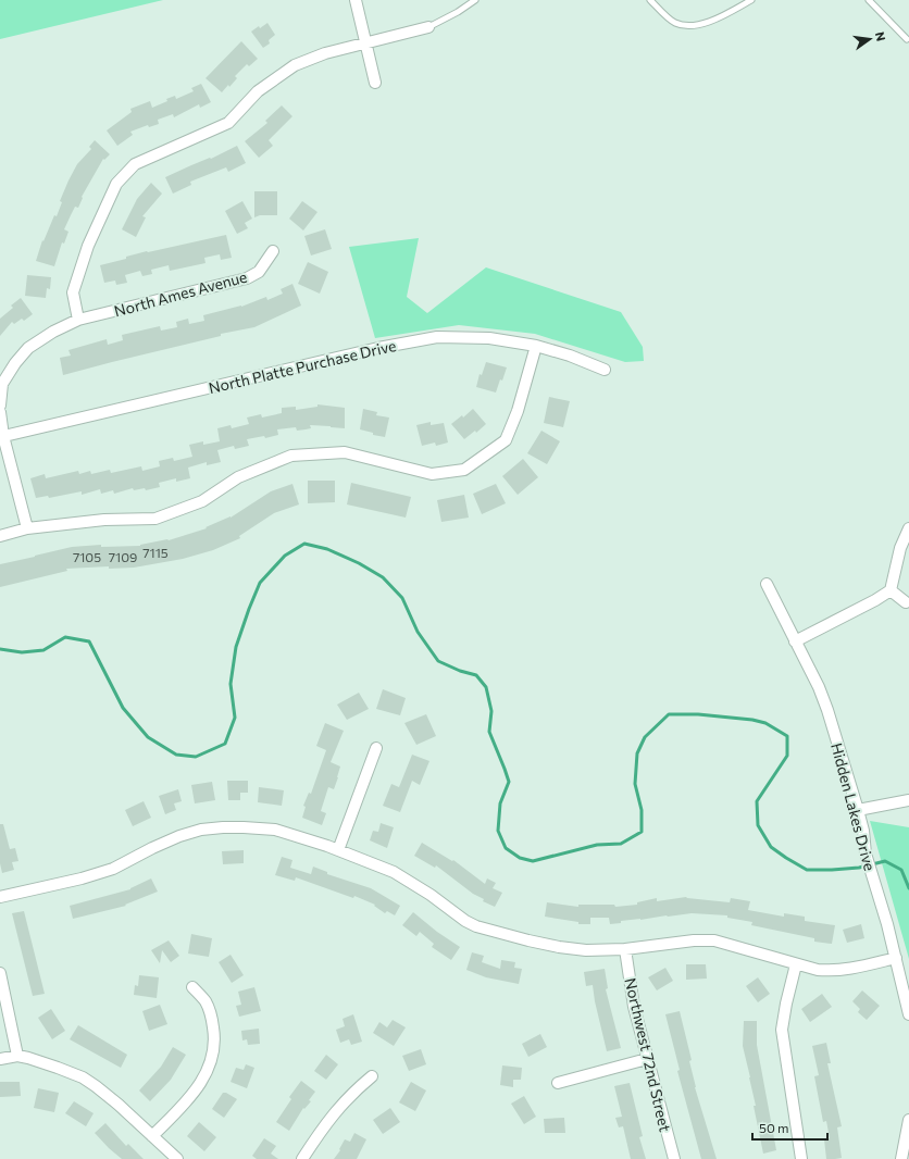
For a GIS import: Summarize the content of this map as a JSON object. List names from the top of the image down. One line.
{"streets":{"street":["North Ames Avenue","North Platte Purchase Drive","Hidden Lakes Drive","Northwest 72nd Street"]},"house_numbers":["7115","7105","7109"],"scale_bar":"50 m","north":"right"}
